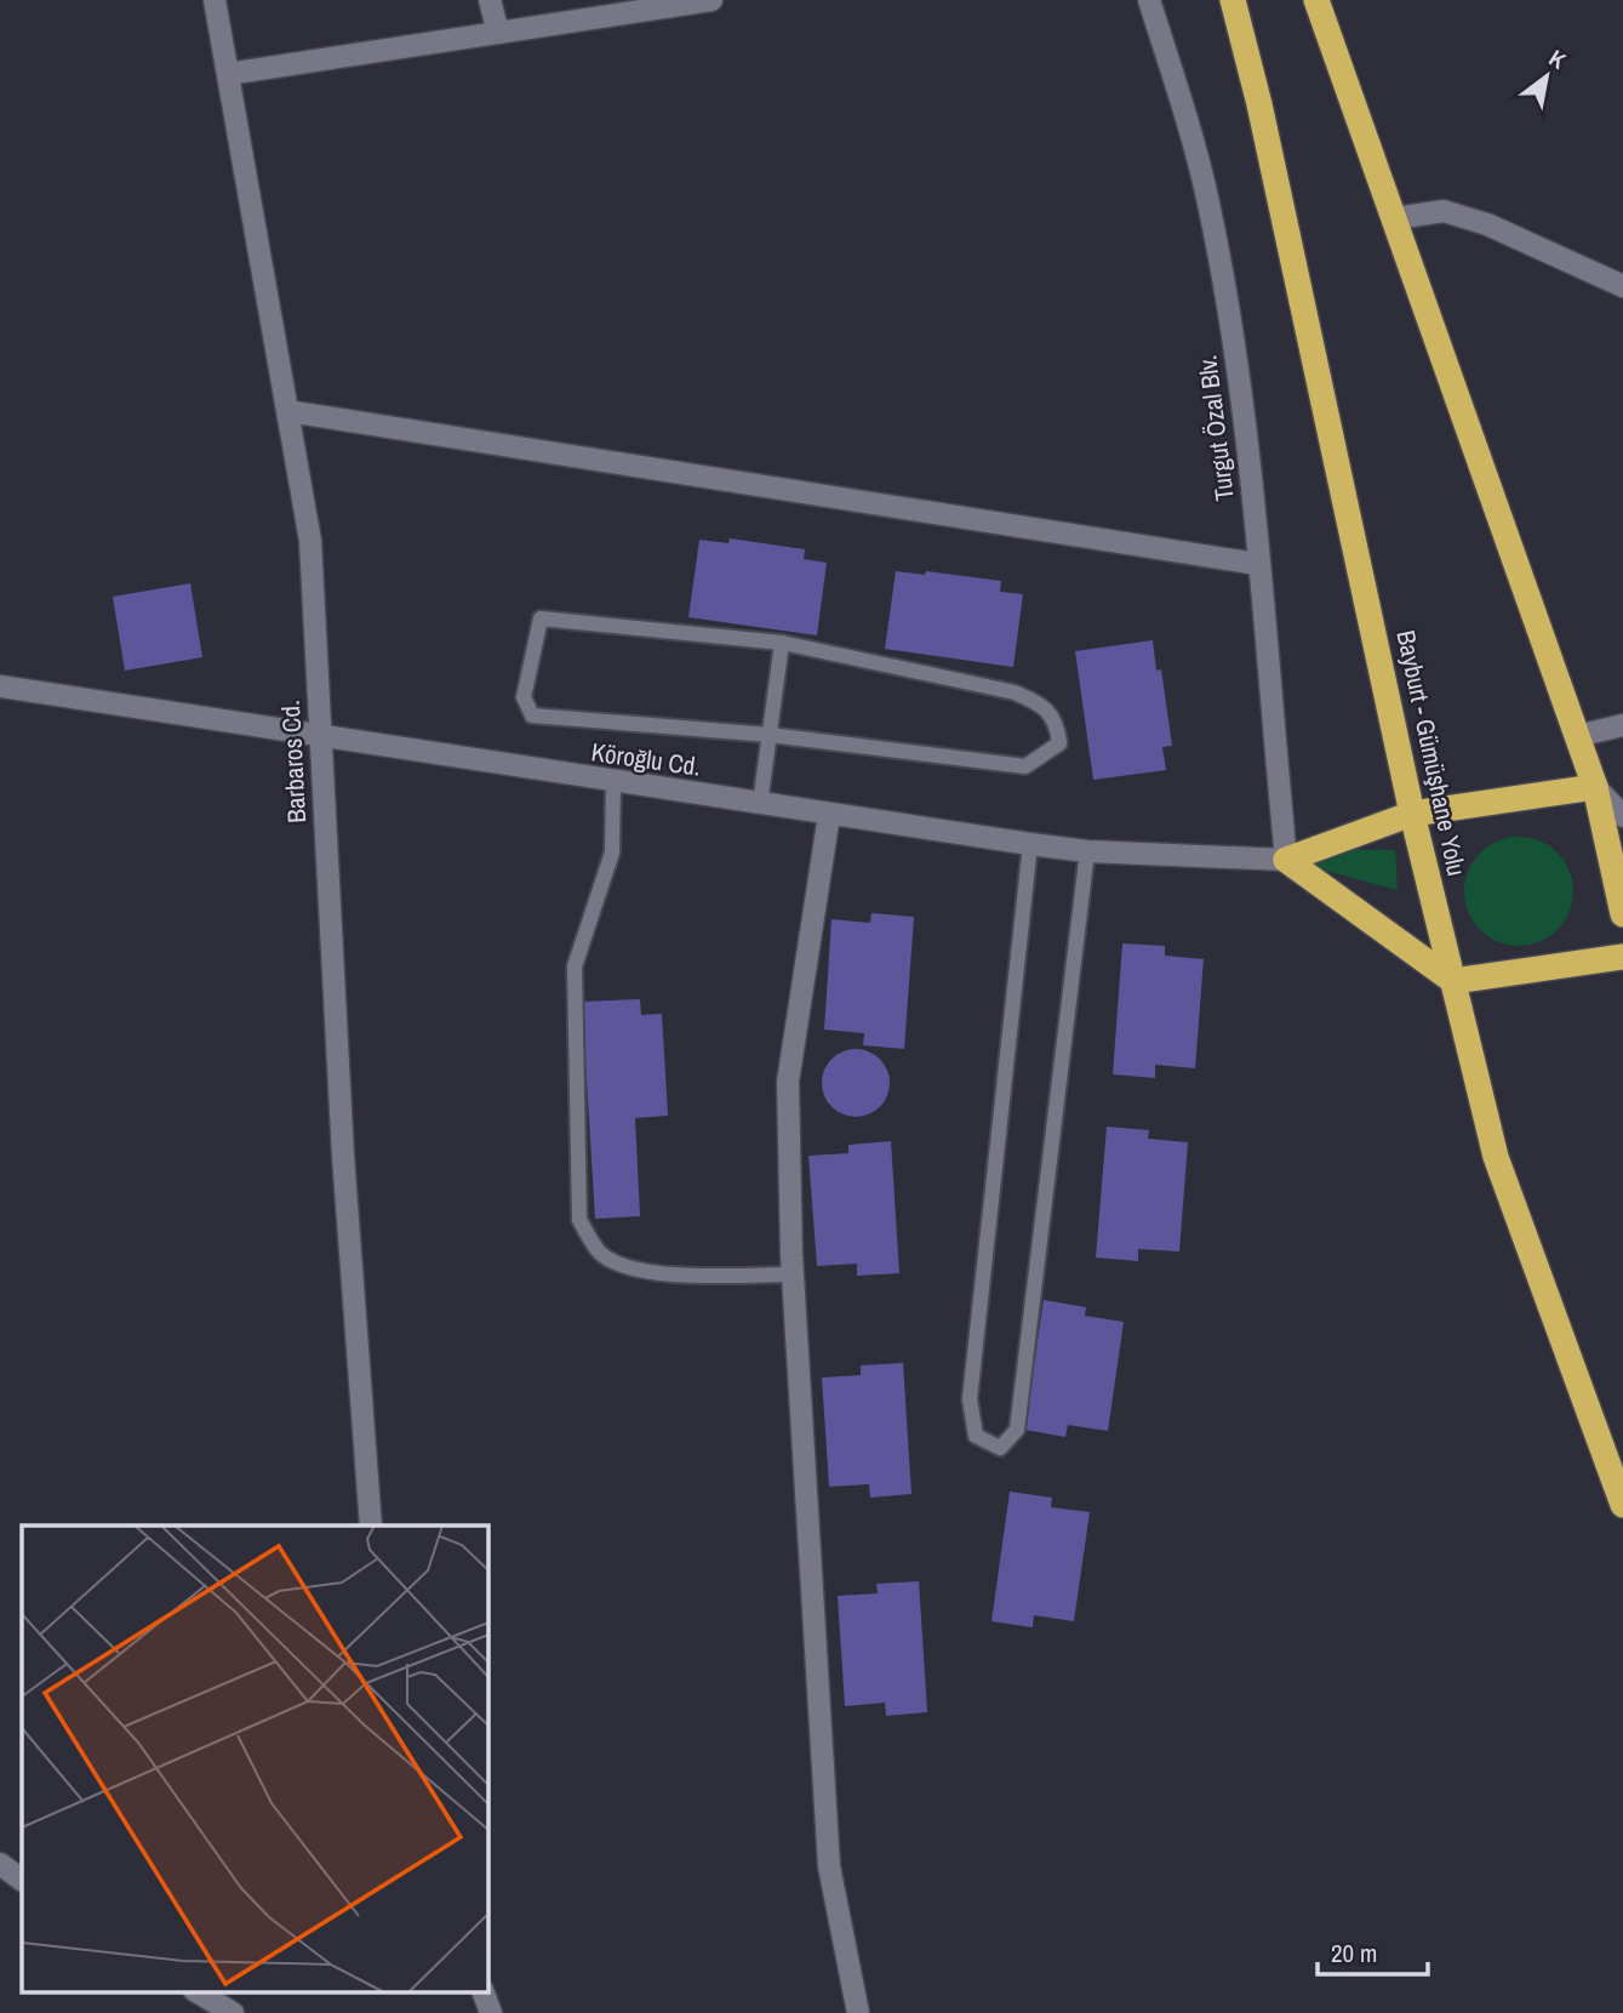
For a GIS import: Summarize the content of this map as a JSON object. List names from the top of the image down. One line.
{"streets":{"highway":["Bayburt - Gümüşhane Yolu"],"street":["Turgut Özal Blv.","Köroğlu Cd.","Barbaros Cd."]},"crossings":[["Turgut Özal Blv.","Köroğlu Cd."],["Köroğlu Cd.","Barbaros Cd."]],"scale_bar":"20 m","north":"top right"}
